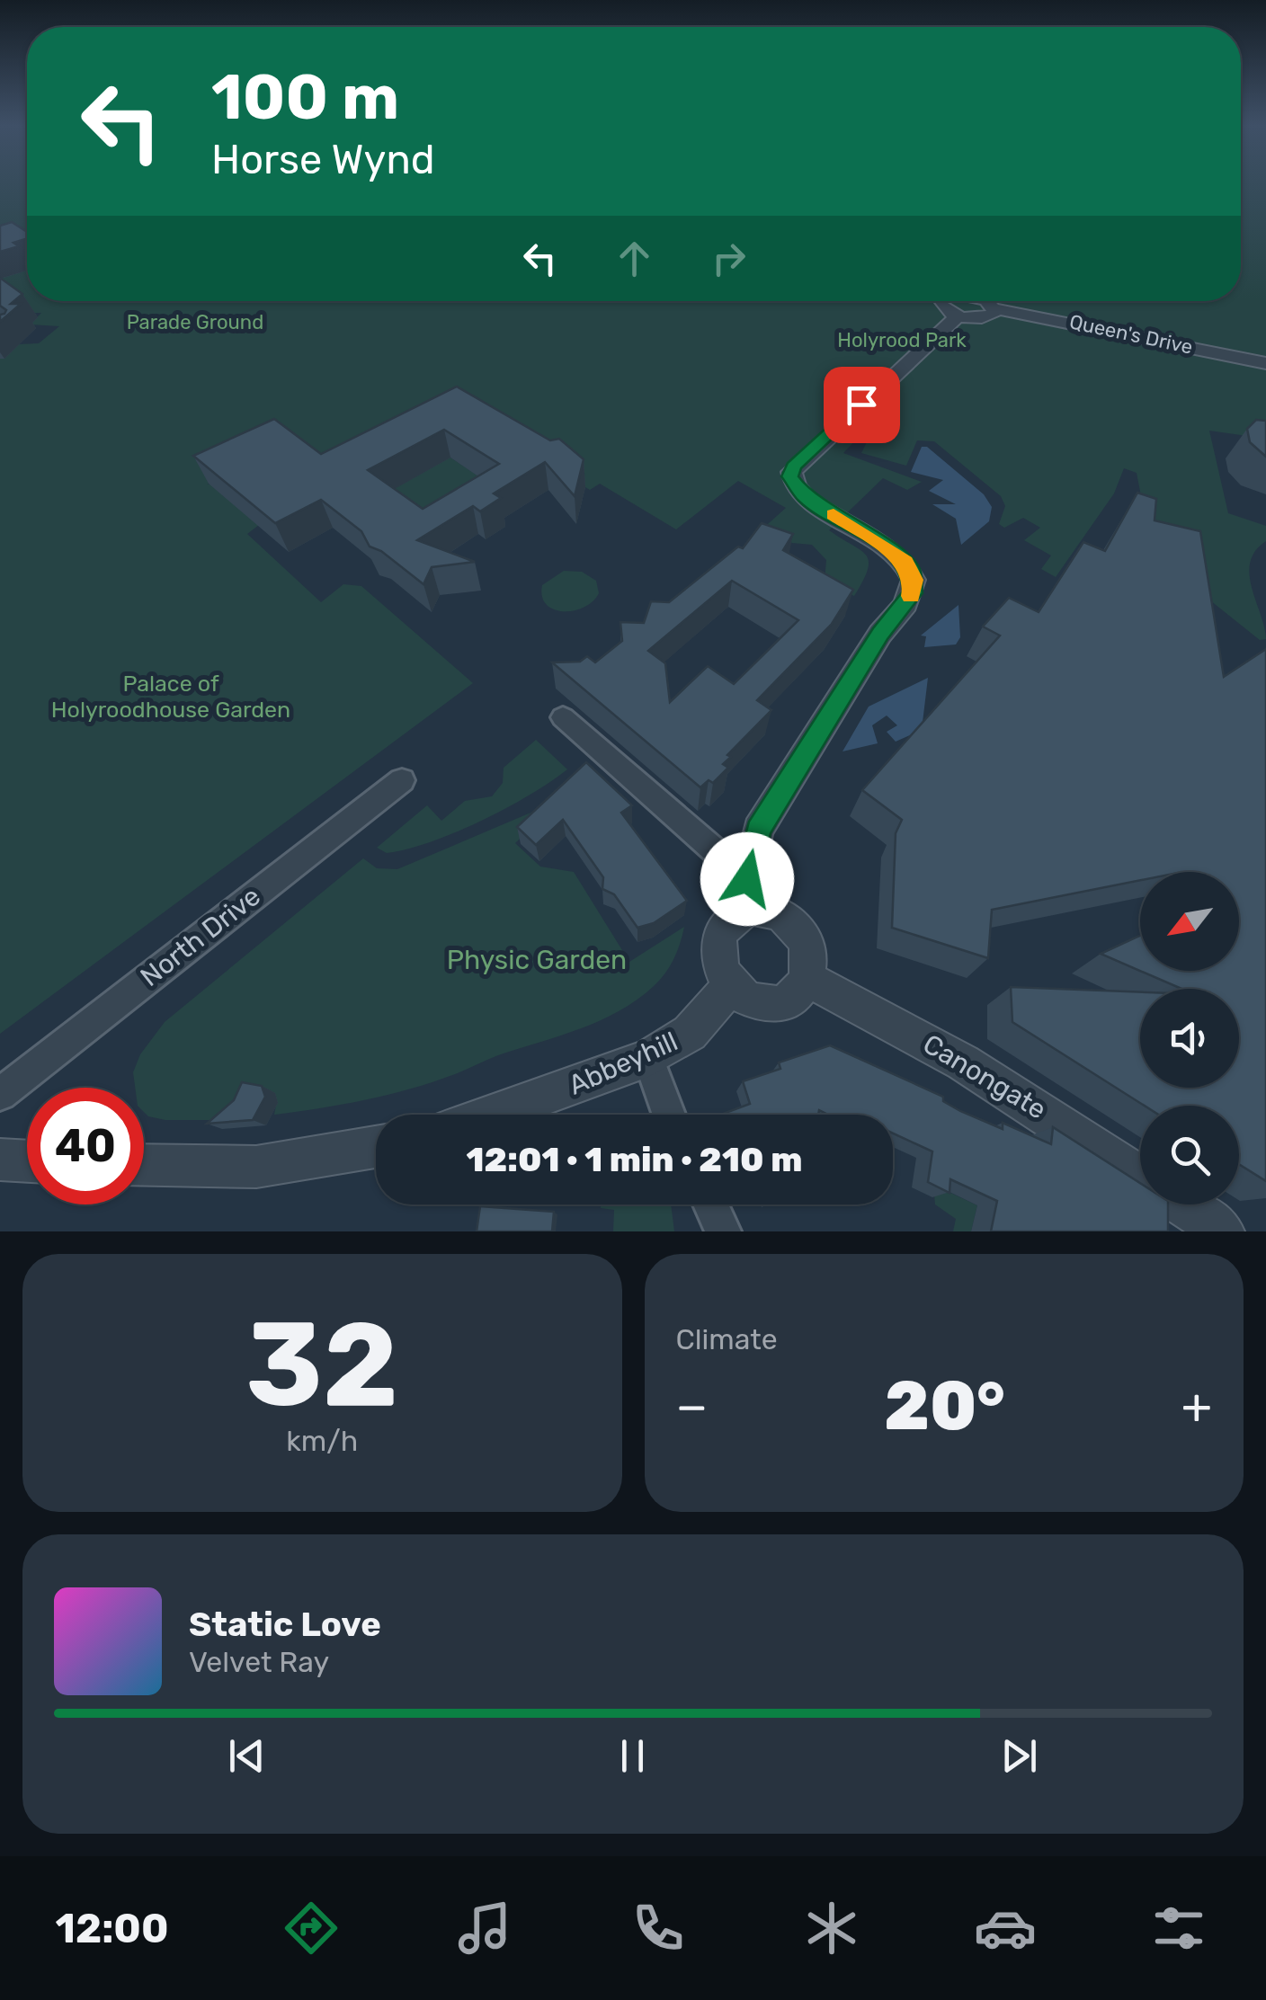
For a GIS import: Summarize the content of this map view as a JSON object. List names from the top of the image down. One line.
{"streets":{"street":["Queen's Drive","North Drive","Abbeyhill","Canongate"]},"crossings":[["Abbeyhill","Canongate"]],"parks":["Parade Ground","Holyrood Park","Palace of Holyroodhouse Garden","Physic Garden"],"north":"bottom left","page":{"turn":["100 m","Horse Wynd"],"limit":"40","trip":"12:01 · 1 min · 210 m","tile":[["32","km/h"],"Climate"],"heat":["−","20°","+"],"song":["Static Love","Velvet Ray"],"tabs":"12:00"}}
